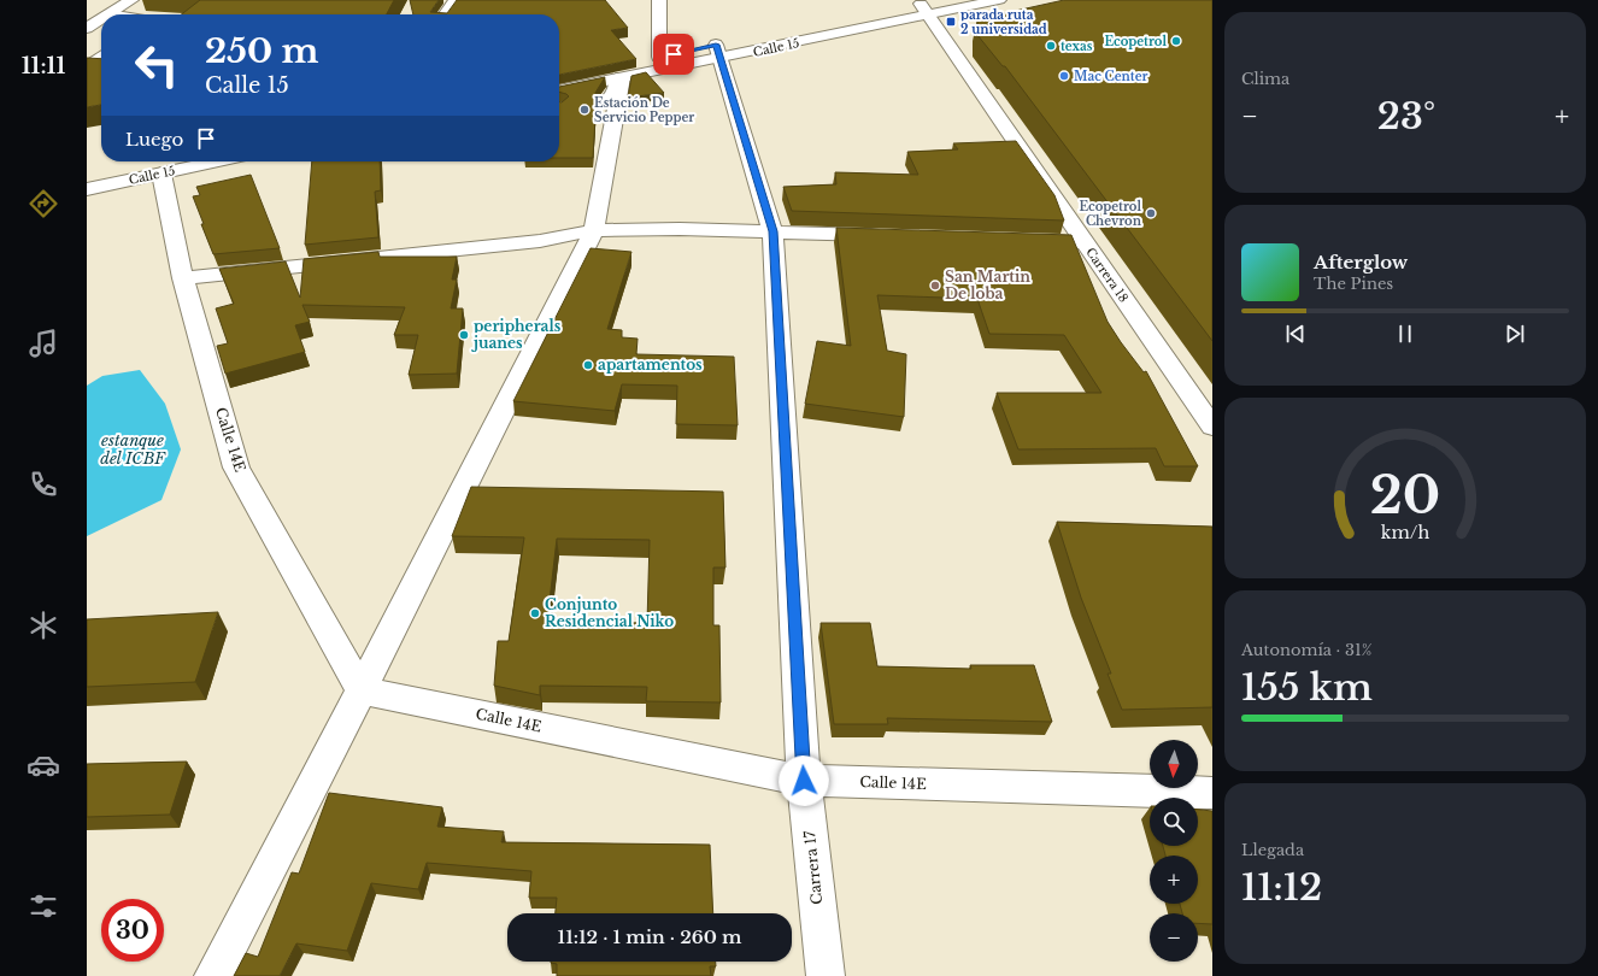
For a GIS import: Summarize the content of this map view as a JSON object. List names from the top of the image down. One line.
{"streets":{"main road":["Calle 15","Carrera 18","Calle 14E","Carrera 17"]},"crossings":[["Calle 15","Carrera 18"],["Calle 15","Calle 14E"],["Calle 15","Carrera 17"],["Calle 14E","Carrera 17"]],"water":["estanque del ICBF"],"places":{"transit":["parada ruta 2 universidad"],"other":["Ecopetrol","texas","Mac Center","Estación De Servicio Pepper","Ecopetrol Chevron","San Martin De loba","peripherals juanes","apartamentos","Conjunto Residencial Niko"]},"north":"bottom","page":{"tabs":"11:11","tile":["Clima",["Autonomía · 31%","155 km"],["Llegada","11:12"]],"turn":["250 m","Calle 15"],"heat":["−","23°","+"],"then":"Luego","song":["Afterglow","The Pines"],"map_buttons":["+","−"],"limit":"30","trip":"11:12 · 1 min · 260 m","gauge":["20","km/h"]}}
